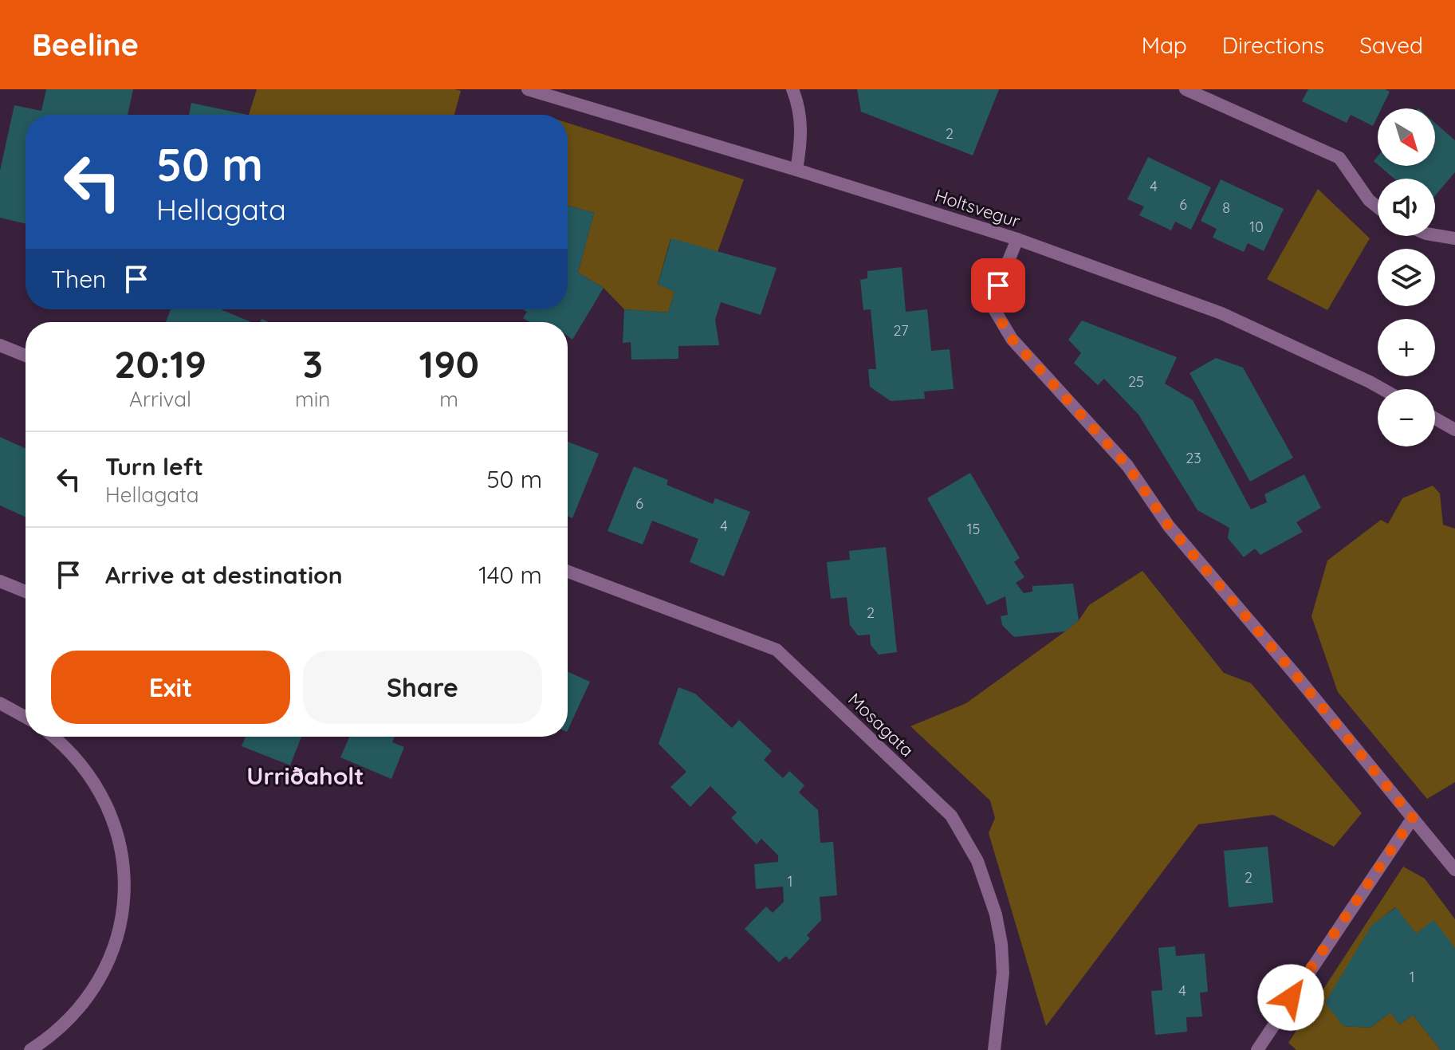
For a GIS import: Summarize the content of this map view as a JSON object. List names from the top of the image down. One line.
{"streets":{"street":["Holtsvegur","Mosagata"]},"districts":["Urriðaholt"],"house_numbers":["2","4","6","8","10","27","25","23","6","4","15","2","2","1","1","4"],"north":"bottom right","page":{"header":"Beeline","nav":["Map","Directions","Saved"],"map_buttons":["+","−"],"turn":["50 m","Hellagata"],"then":"Then","eta":["20:19","Arrival","3","min","190","m"],"list":[{"name":"Turn left","note":"Hellagata","value":"50 m"},{"name":"Arrive at destination","value":"140 m"}],"buttons":["Exit","Share"]}}
